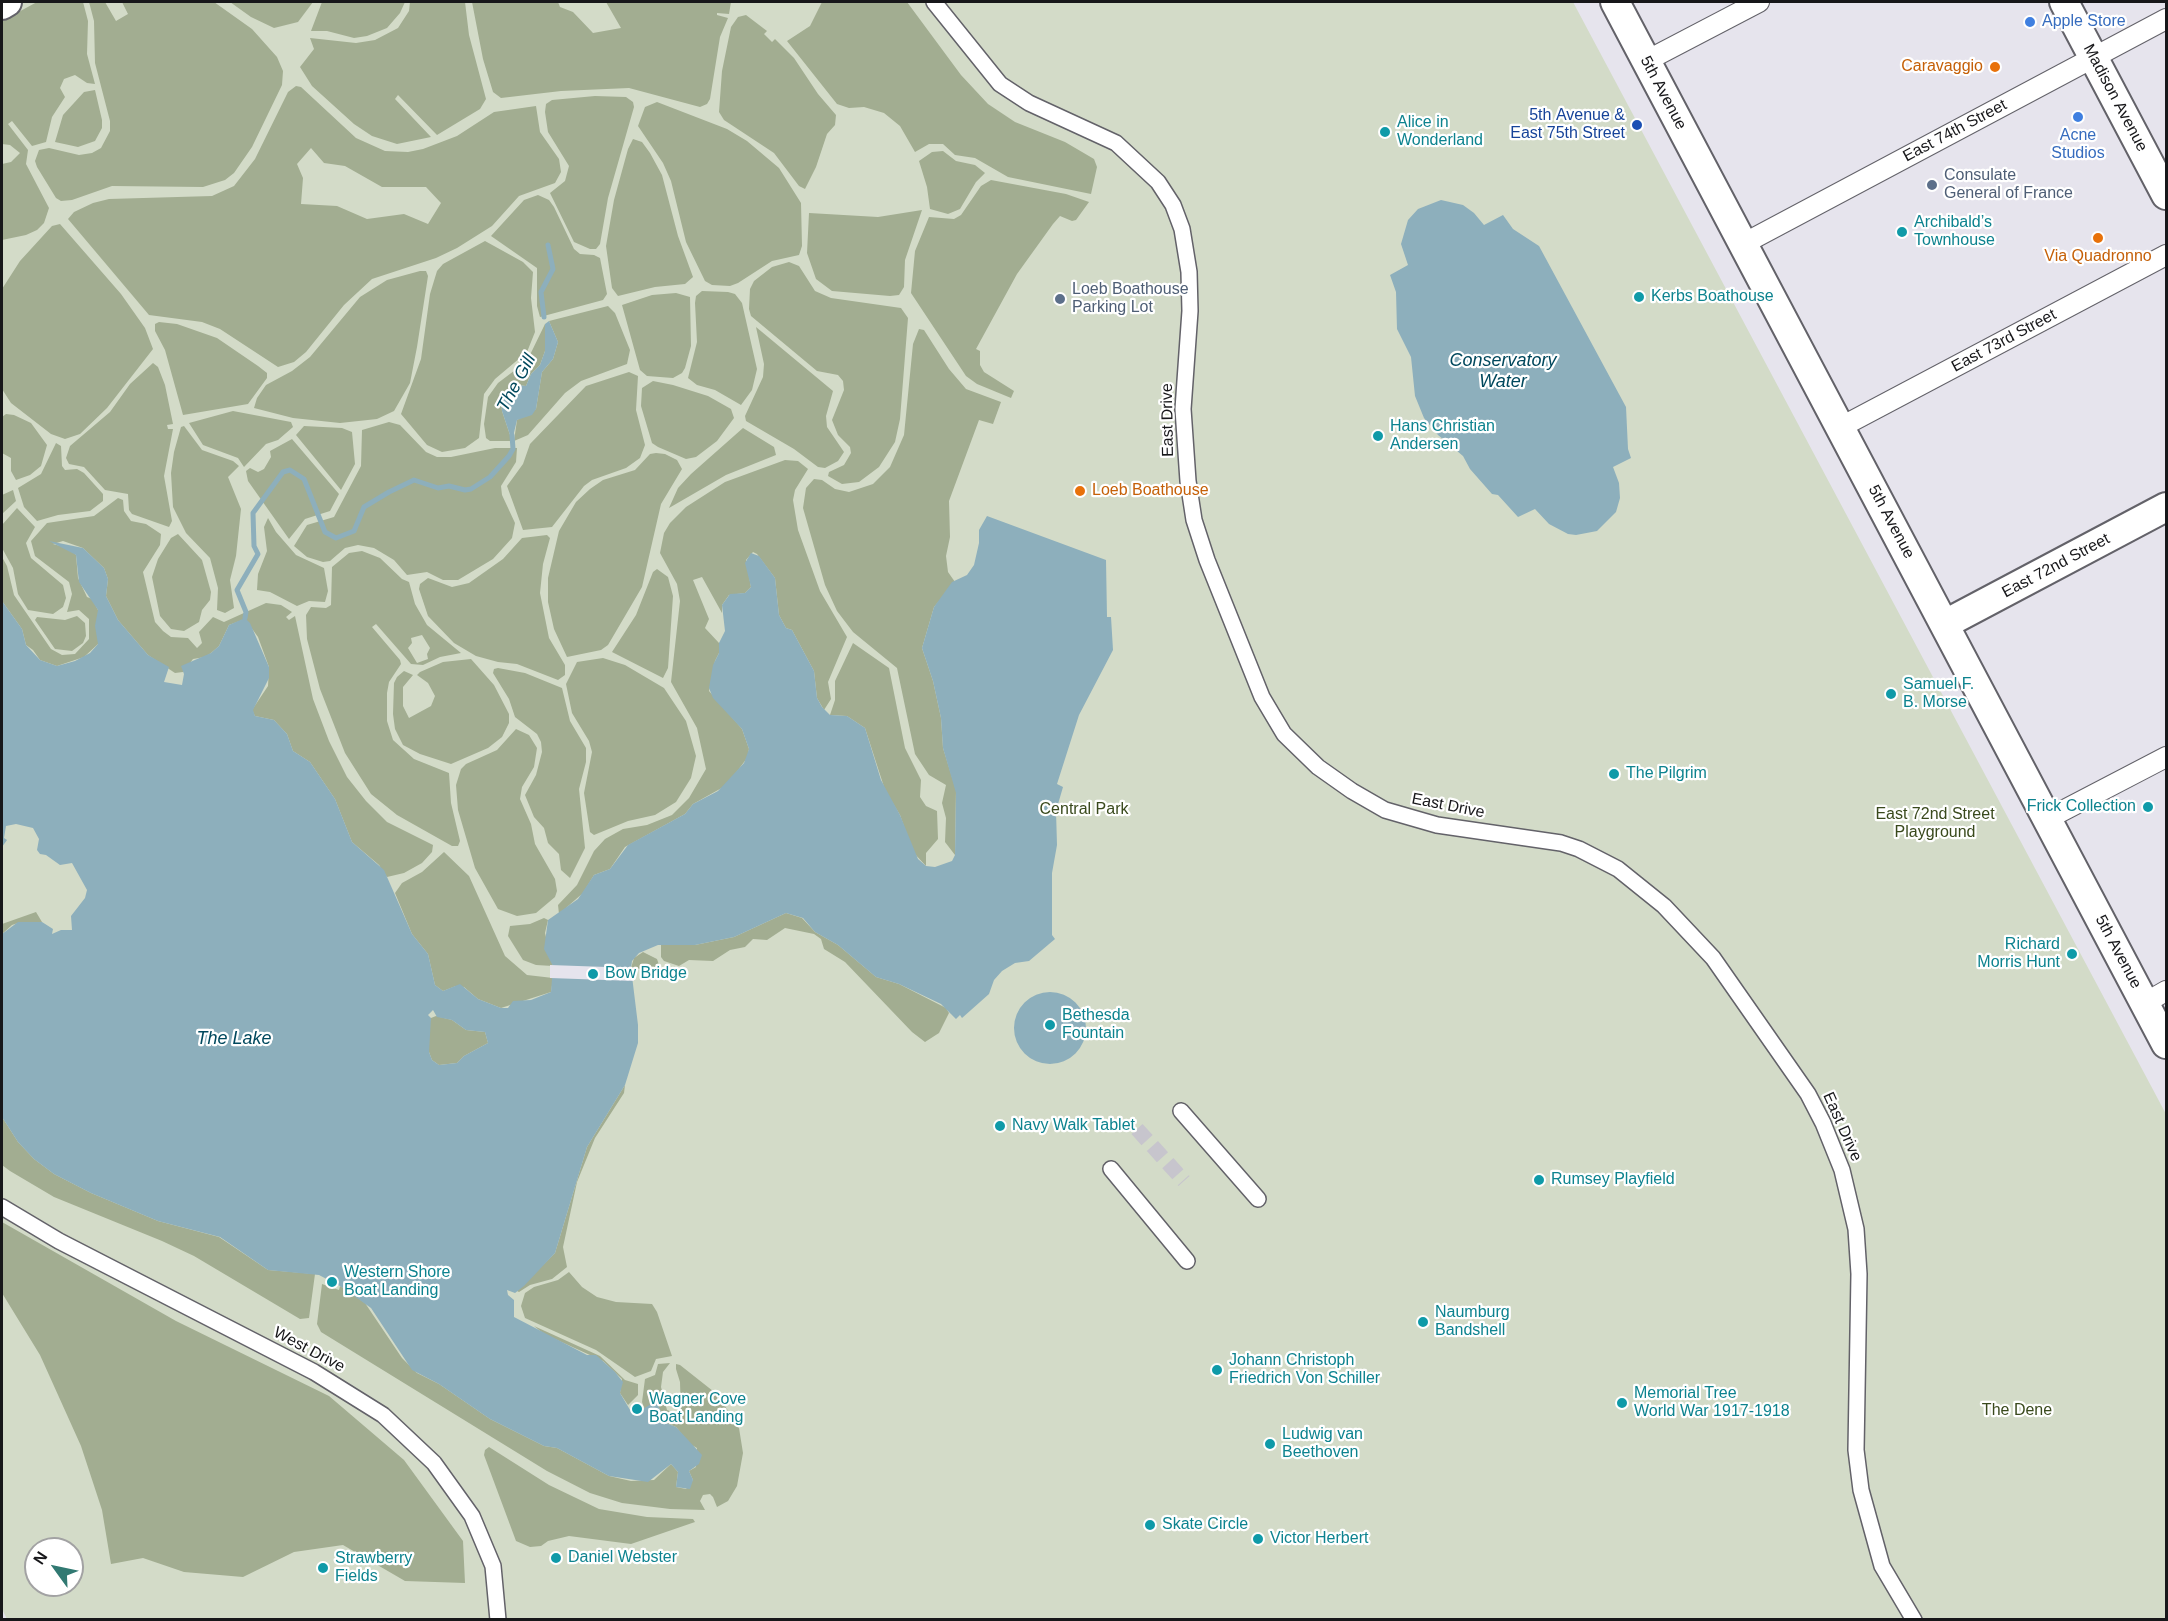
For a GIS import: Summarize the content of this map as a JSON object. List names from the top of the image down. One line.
{"streets":{"main road":["5th Avenue","Madison Avenue","East 72nd Street"],"street":["East 74th Street","East 73rd Street","East Drive","West Drive"]},"crossings":[["5th Avenue","East 74th Street"],["5th Avenue","East 73rd Street"],["5th Avenue","East 72nd Street"],["Madison Avenue","East 74th Street"]],"water":["Conservatory Water","The Gill","The Lake"],"parks":["Central Park","East 72nd Street Playground","The Dene"],"places":["Apple Store","Caravaggio","Acne Studios","5th Avenue & East 75th Street","Alice in Wonderland","Consulate General of France","Archibald’s Townhouse","Via Quadronno","Kerbs Boathouse","Loeb Boathouse Parking Lot","Hans Christian Andersen","Loeb Boathouse","Samuel F. B. Morse","The Pilgrim","Frick Collection","Richard Morris Hunt","Bow Bridge","Bethesda Fountain","Navy Walk Tablet","Rumsey Playfield","Western Shore Boat Landing","Naumburg Bandshell","Johann Christoph Friedrich Von Schiller","Memorial Tree World War 1917-1918","Wagner Cove Boat Landing","Ludwig van Beethoven","Skate Circle","Victor Herbert","Daniel Webster","Strawberry Fields"],"north":"top left"}
